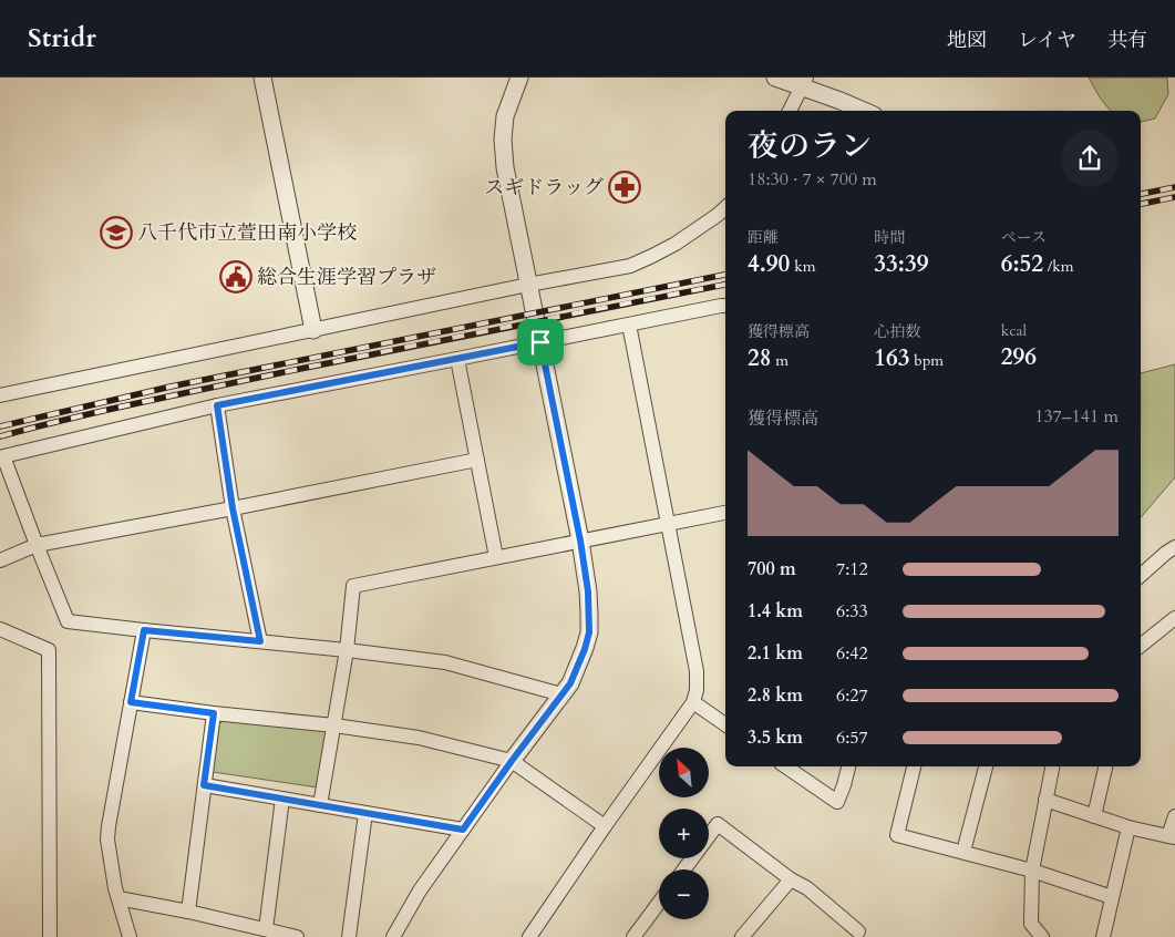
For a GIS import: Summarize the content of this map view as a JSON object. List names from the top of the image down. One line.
{"places":{"pharmacy":["スギドラッグ"],"school or university":["八千代市立萱田南小学校"],"public building":["総合生涯学習プラザ"]},"north":"top left","page":{"header":"Stridr","nav":["地図","レイヤ","共有"],"heading":["夜のラン","18:30 · 7 × 700 m"],"stats":[["距離","4.90 km"],["時間","33:39"],["ペース","6:52 /km"],["獲得標高","28 m"],["心拍数","163 bpm"],["kcal","296"]],"chart":["獲得標高","137–141 m"],"list":[{"name":"700 m","note":"7:12"},{"name":"1.4 km","note":"6:33"},{"name":"2.1 km","note":"6:42"},{"name":"2.8 km","note":"6:27"},{"name":"3.5 km","note":"6:57"}],"map_buttons":["+","−"]}}
